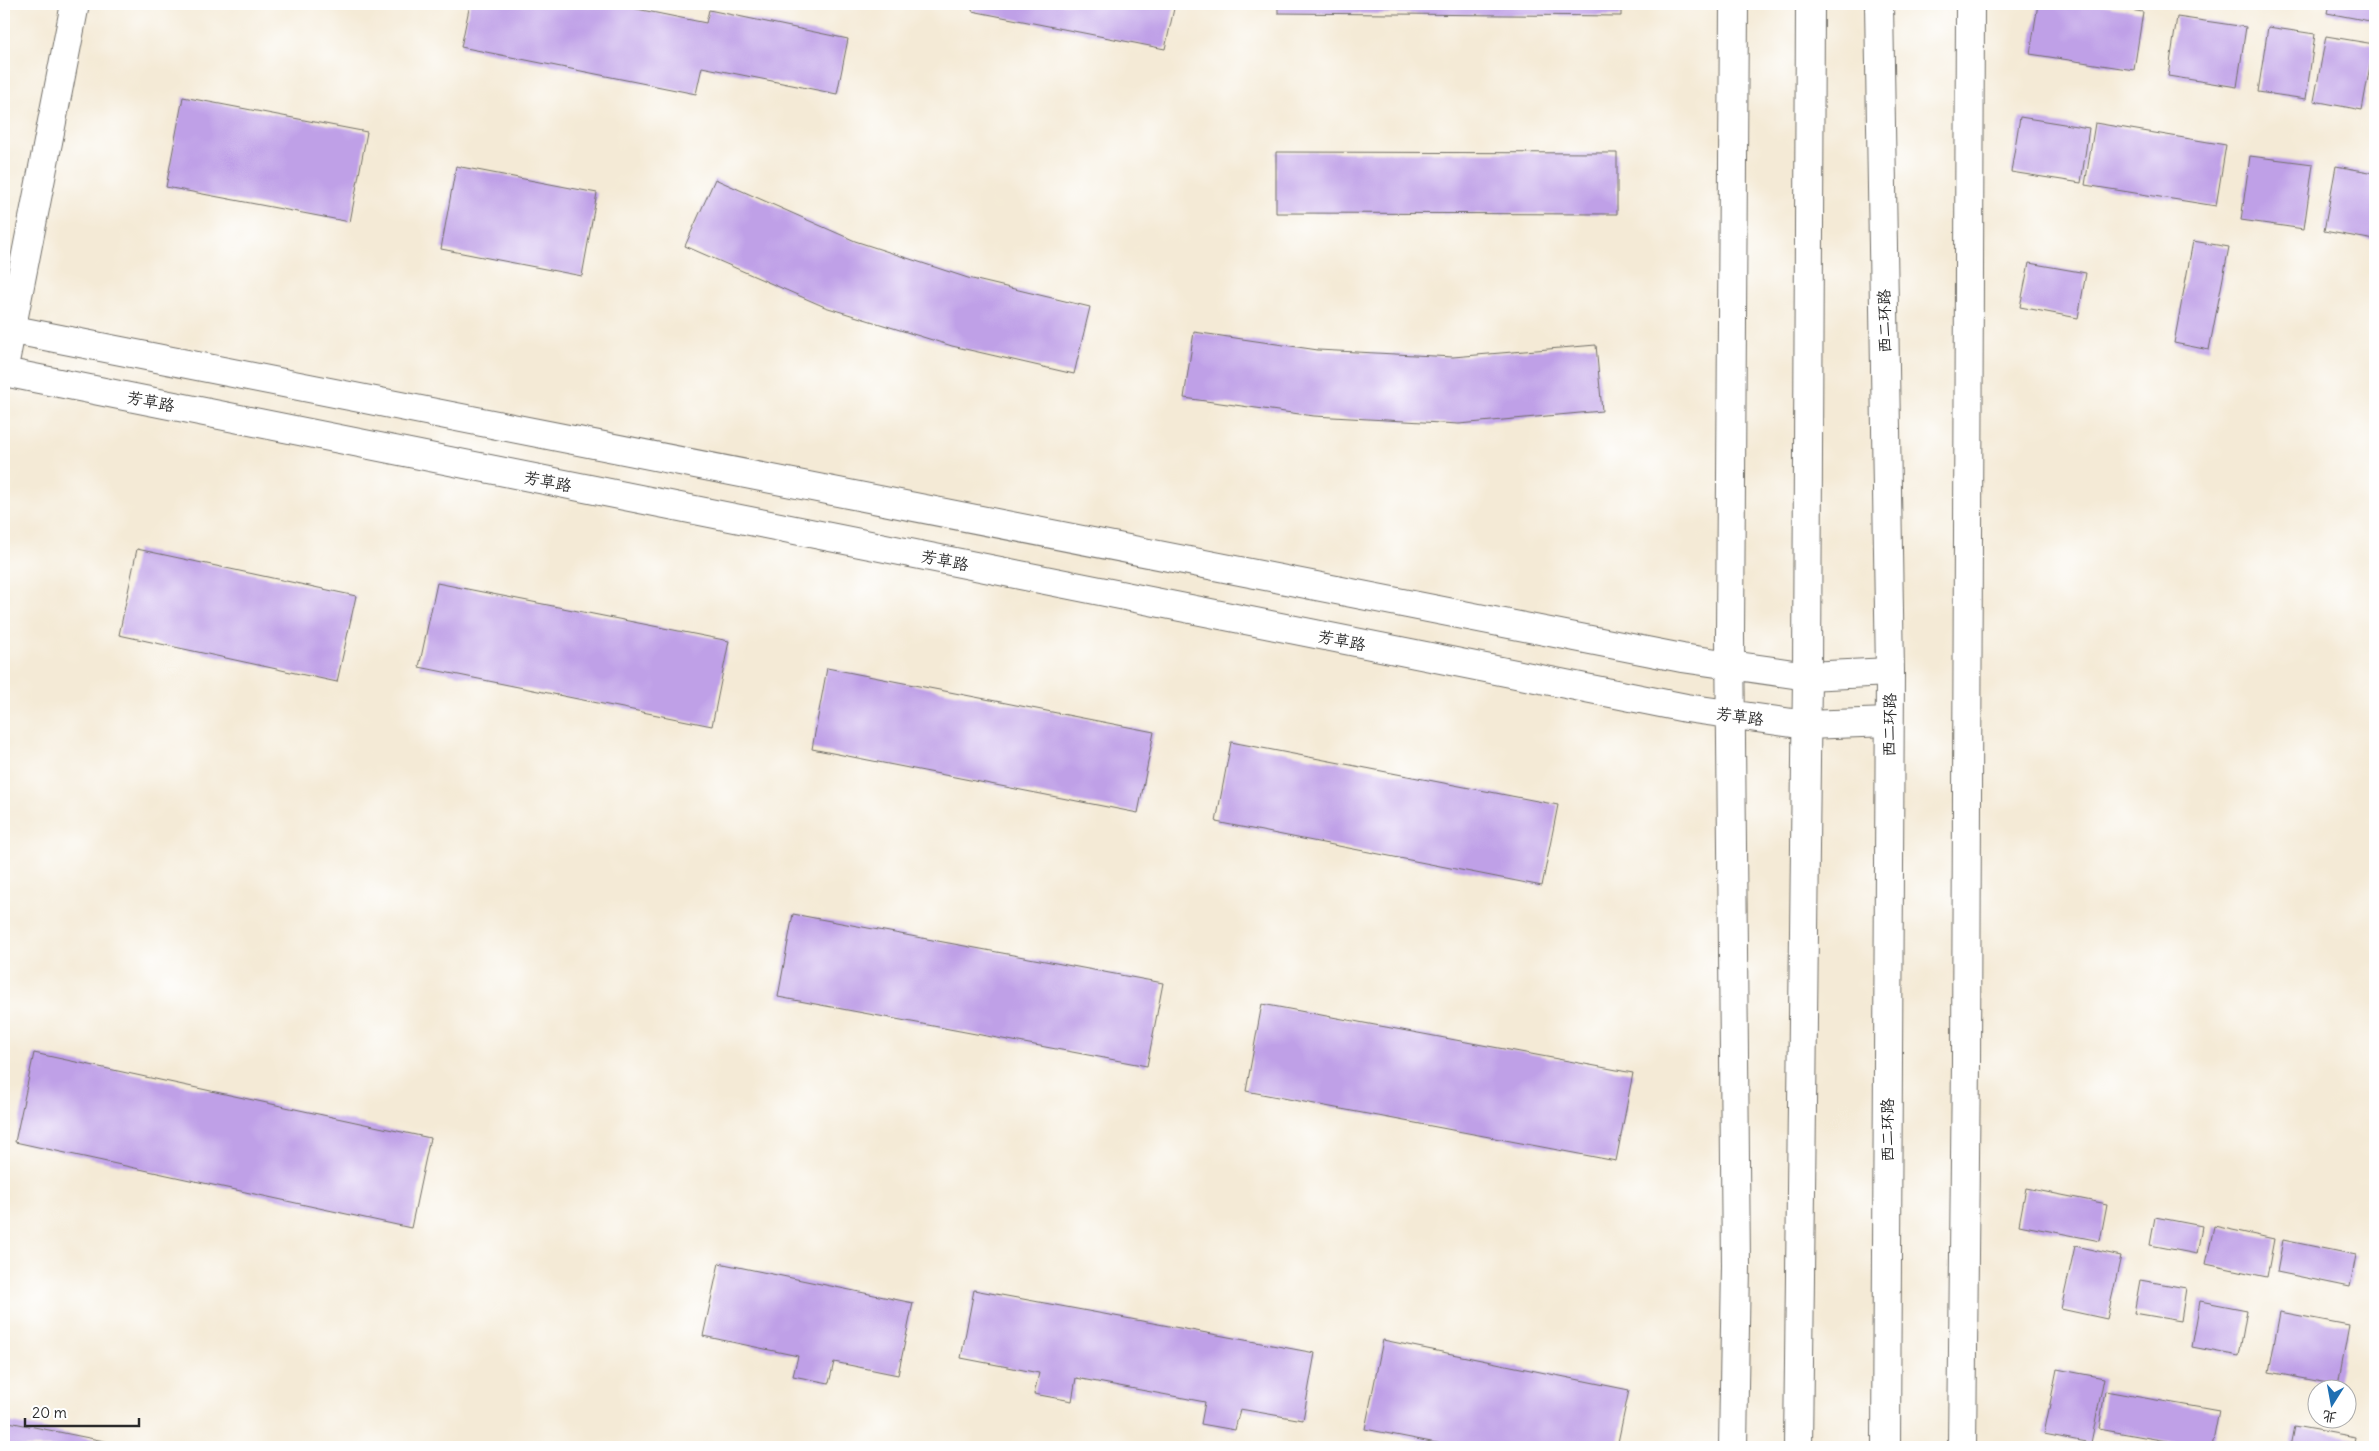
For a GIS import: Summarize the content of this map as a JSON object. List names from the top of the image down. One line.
{"streets":{"street":["西二环路","芳草路"]},"crossings":[["西二环路","芳草路"]],"scale_bar":"20 m","north":"bottom"}
